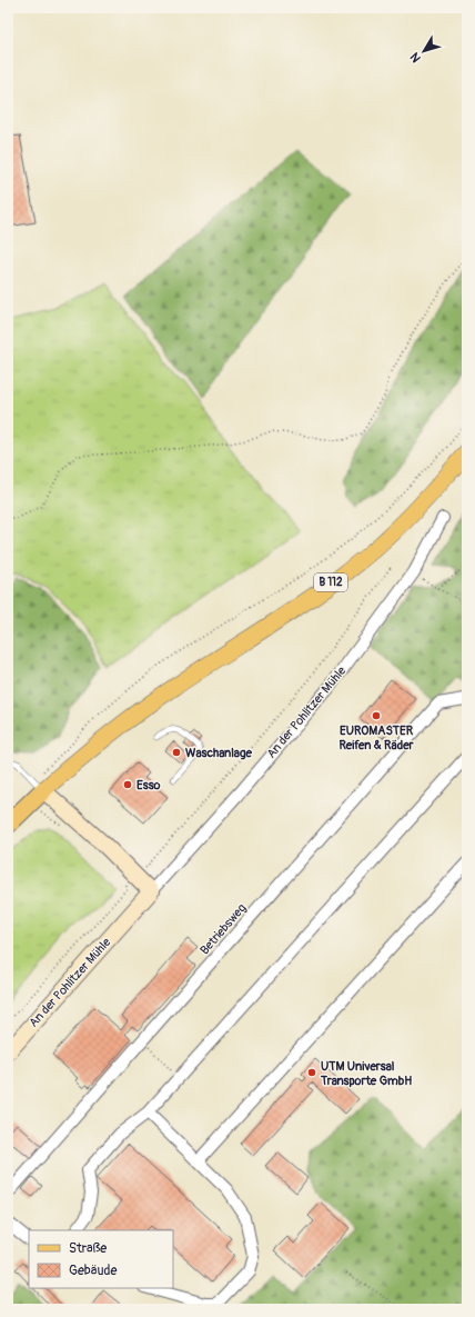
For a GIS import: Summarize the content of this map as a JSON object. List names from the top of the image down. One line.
{"streets":{"highway":["B 112"],"main road":["An der Pohlitzer Mühle"],"street":["Betriebsweg"]},"places":["EUROMASTER Reifen & Räder","Waschanlage","Esso","UTM Universal Transporte GmbH"],"legend":["Straße","Gebäude"],"north":"bottom left"}
